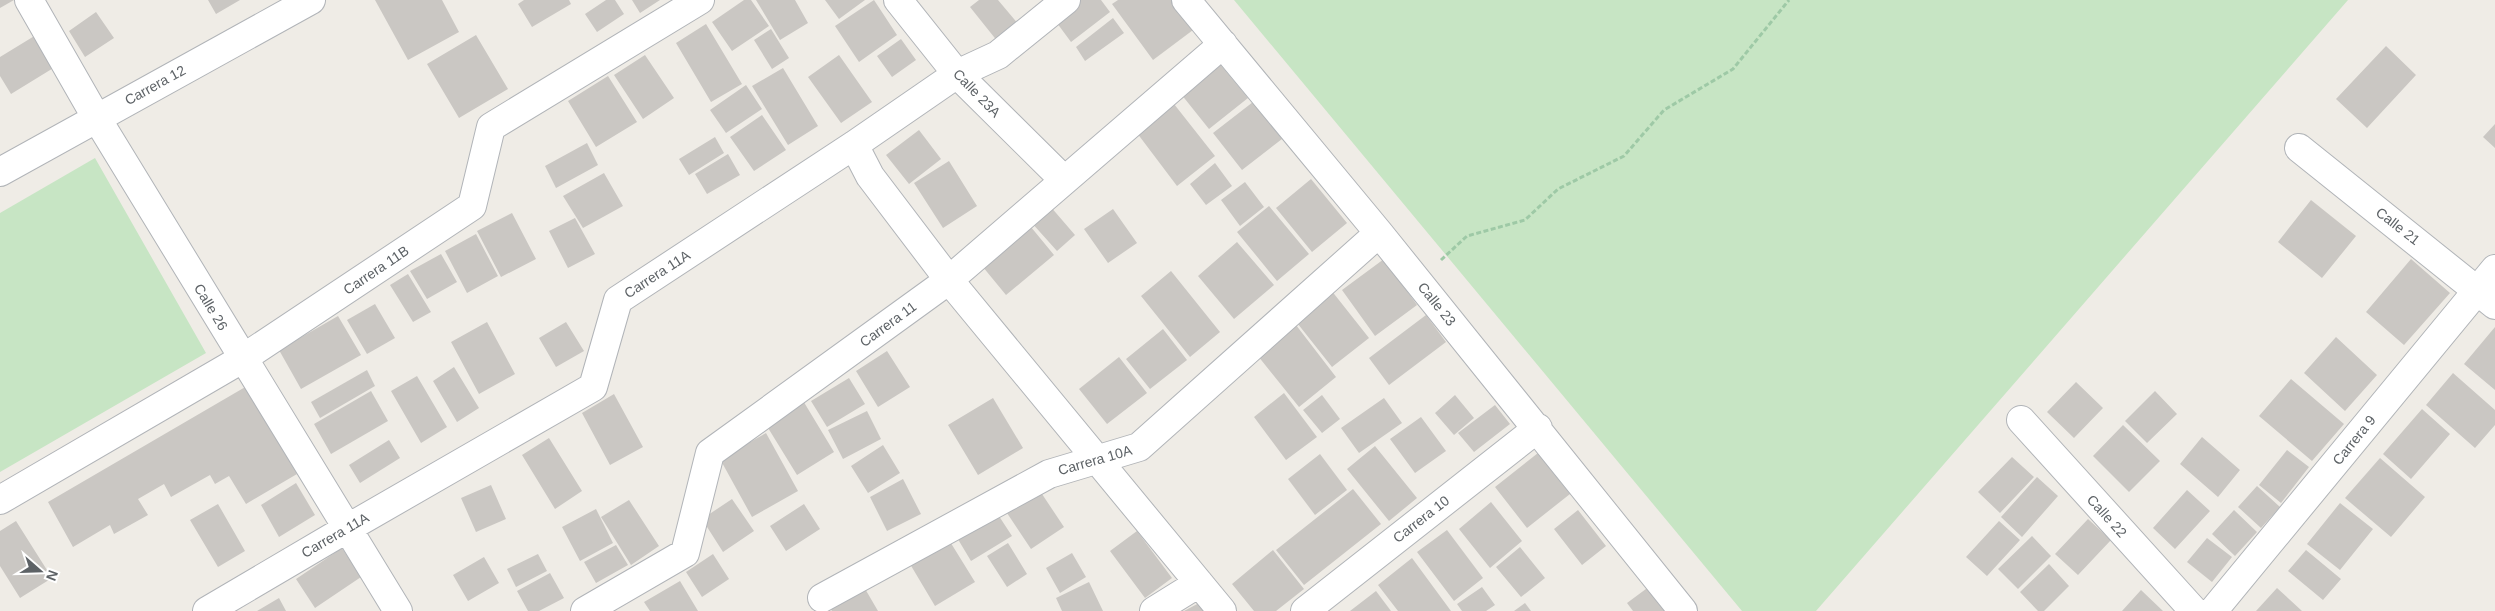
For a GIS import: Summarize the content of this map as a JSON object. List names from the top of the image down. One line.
{"streets":{"street":["Carrera 12","Calle 23A","Calle 21","Carrera 11B","Carrera 11A","Calle 23","Calle 26","Carrera 11","Carrera 9","Carrera 10A","Calle 22","Carrera 10"]},"crossings":[["Carrera 12","Calle 26"],["Calle 23A","Carrera 11A"],["Calle 23A","Carrera 11"],["Calle 21","Carrera 9"],["Carrera 11B","Calle 26"],["Carrera 11A","Calle 26"],["Calle 23","Carrera 11"],["Calle 23","Carrera 10A"],["Calle 23","Carrera 10"]],"north":"right"}
